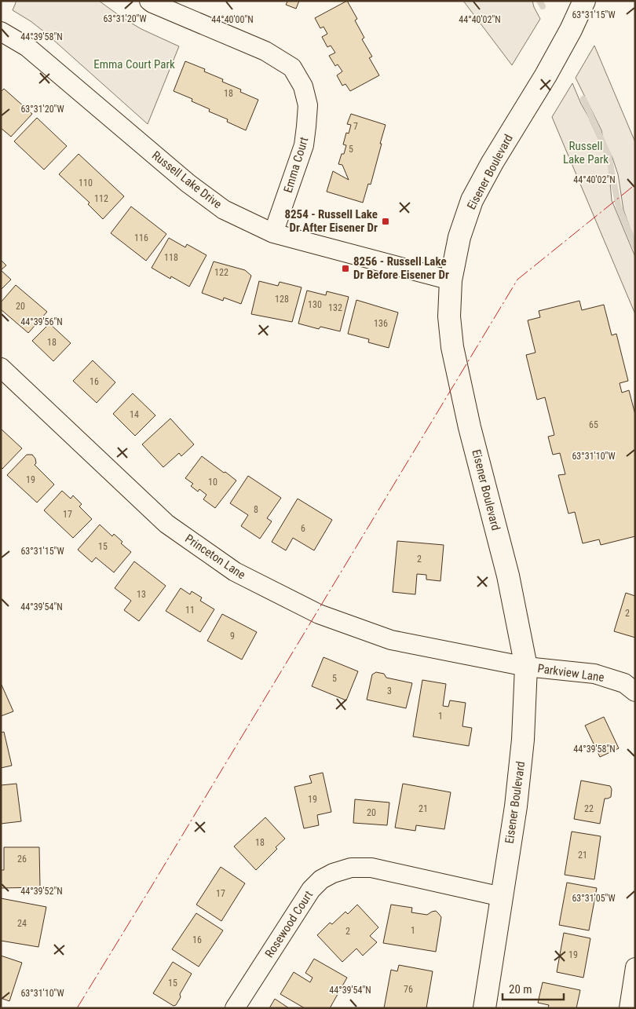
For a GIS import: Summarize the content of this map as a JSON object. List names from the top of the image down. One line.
{"streets":{"street":["Emma Court","Eisener Boulevard","Russell Lake Drive","Princeton Lane","Parkview Lane","Rosewood Court"]},"crossings":[["Emma Court","Russell Lake Drive"],["Eisener Boulevard","Russell Lake Drive"],["Eisener Boulevard","Princeton Lane"],["Eisener Boulevard","Parkview Lane"],["Eisener Boulevard","Rosewood Court"],["Princeton Lane","Parkview Lane"]],"parks":["Emma Court Park","Russell Lake Park"],"places":{"transit":["8254 - Russell Lake Dr After Eisener Dr","8256 - Russell Lake Dr Before Eisener Dr"]},"house_numbers":["18","7","5","110","112","116","118","122","128","130","20","132","136","18","16","14","65","19","10","8","17","6","15","2","13","11","2","9","5","3","1","19","21","22","20","18","21","26","17","24","1","2","16","19","15","76"],"scale_bar":"20 m","coordinates":["63°31'15\"W","63°31'20\"W","44°40'00\"N","44°40'02\"N","44°39'58\"N","44°39'56\"N","63°31'10\"W","44°39'54\"N","44°39'52\"N","63°31'05\"W"]}
